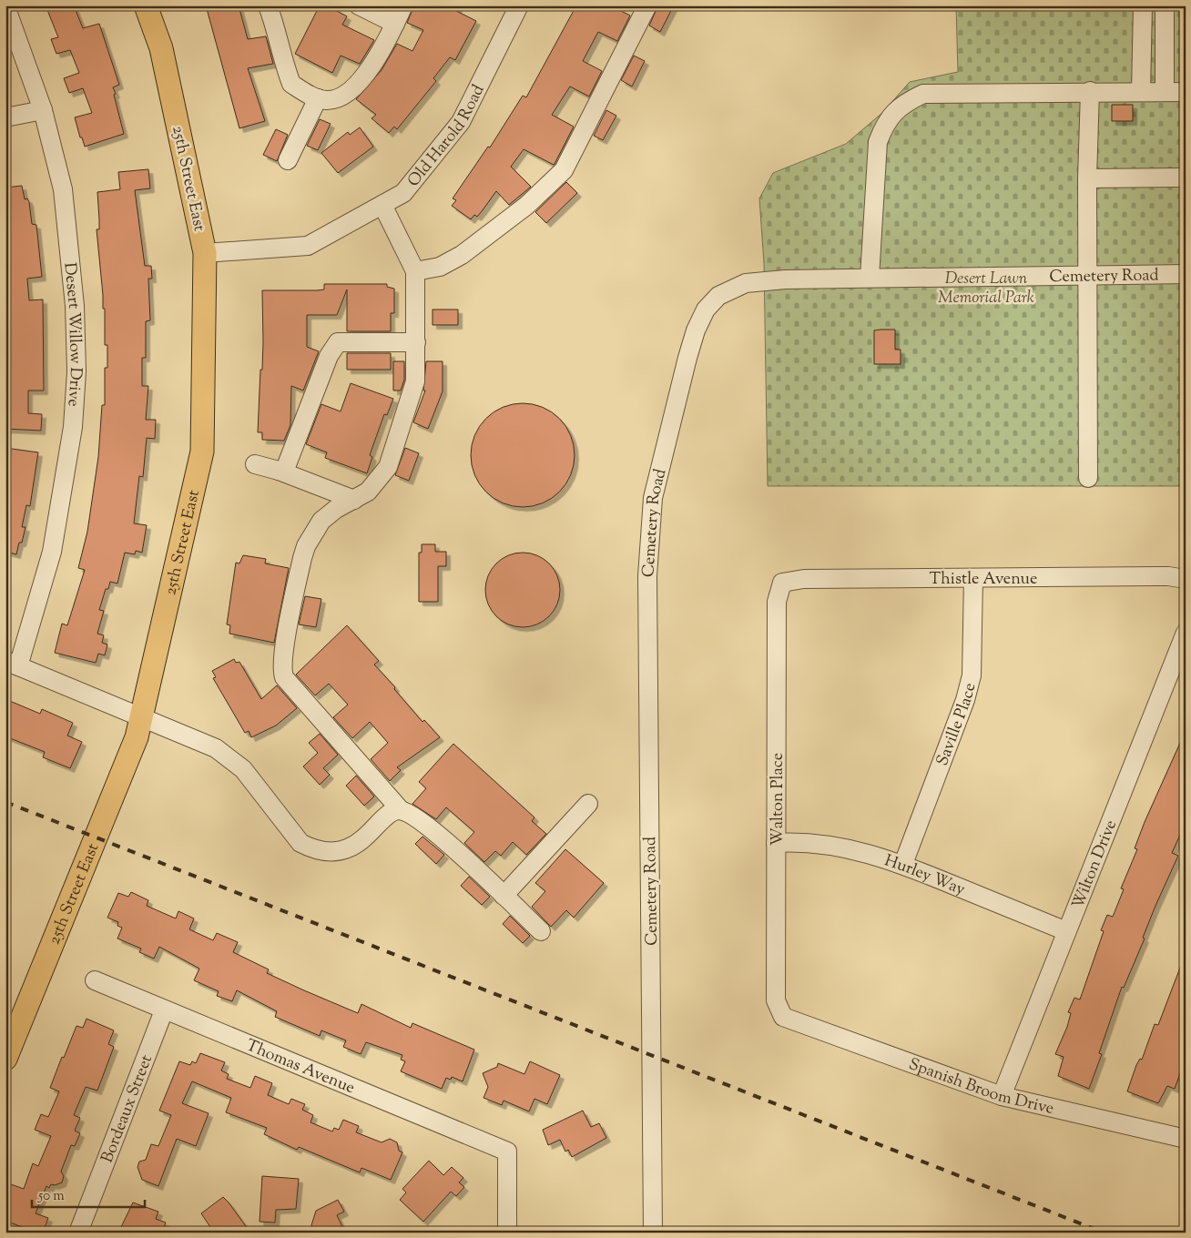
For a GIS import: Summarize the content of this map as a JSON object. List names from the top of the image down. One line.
{"streets":{"main road":["25th Street East"],"street":["Old Harold Road","Cemetery Road","Desert Willow Drive","Thistle Avenue","Saville Place","Walton Place","Wilton Drive","Hurley Way","Thomas Avenue","Spanish Broom Drive","Bordeaux Street"]},"crossings":[["Old Harold Road","25th Street East"],["Thistle Avenue","Saville Place"],["Thistle Avenue","Walton Place"],["Saville Place","Hurley Way"],["Walton Place","Hurley Way"],["Walton Place","Spanish Broom Drive"],["Wilton Drive","Hurley Way"],["Wilton Drive","Spanish Broom Drive"],["Thomas Avenue","Bordeaux Street"]],"parks":["Desert Lawn Memorial Park"],"scale_bar":"50 m"}
